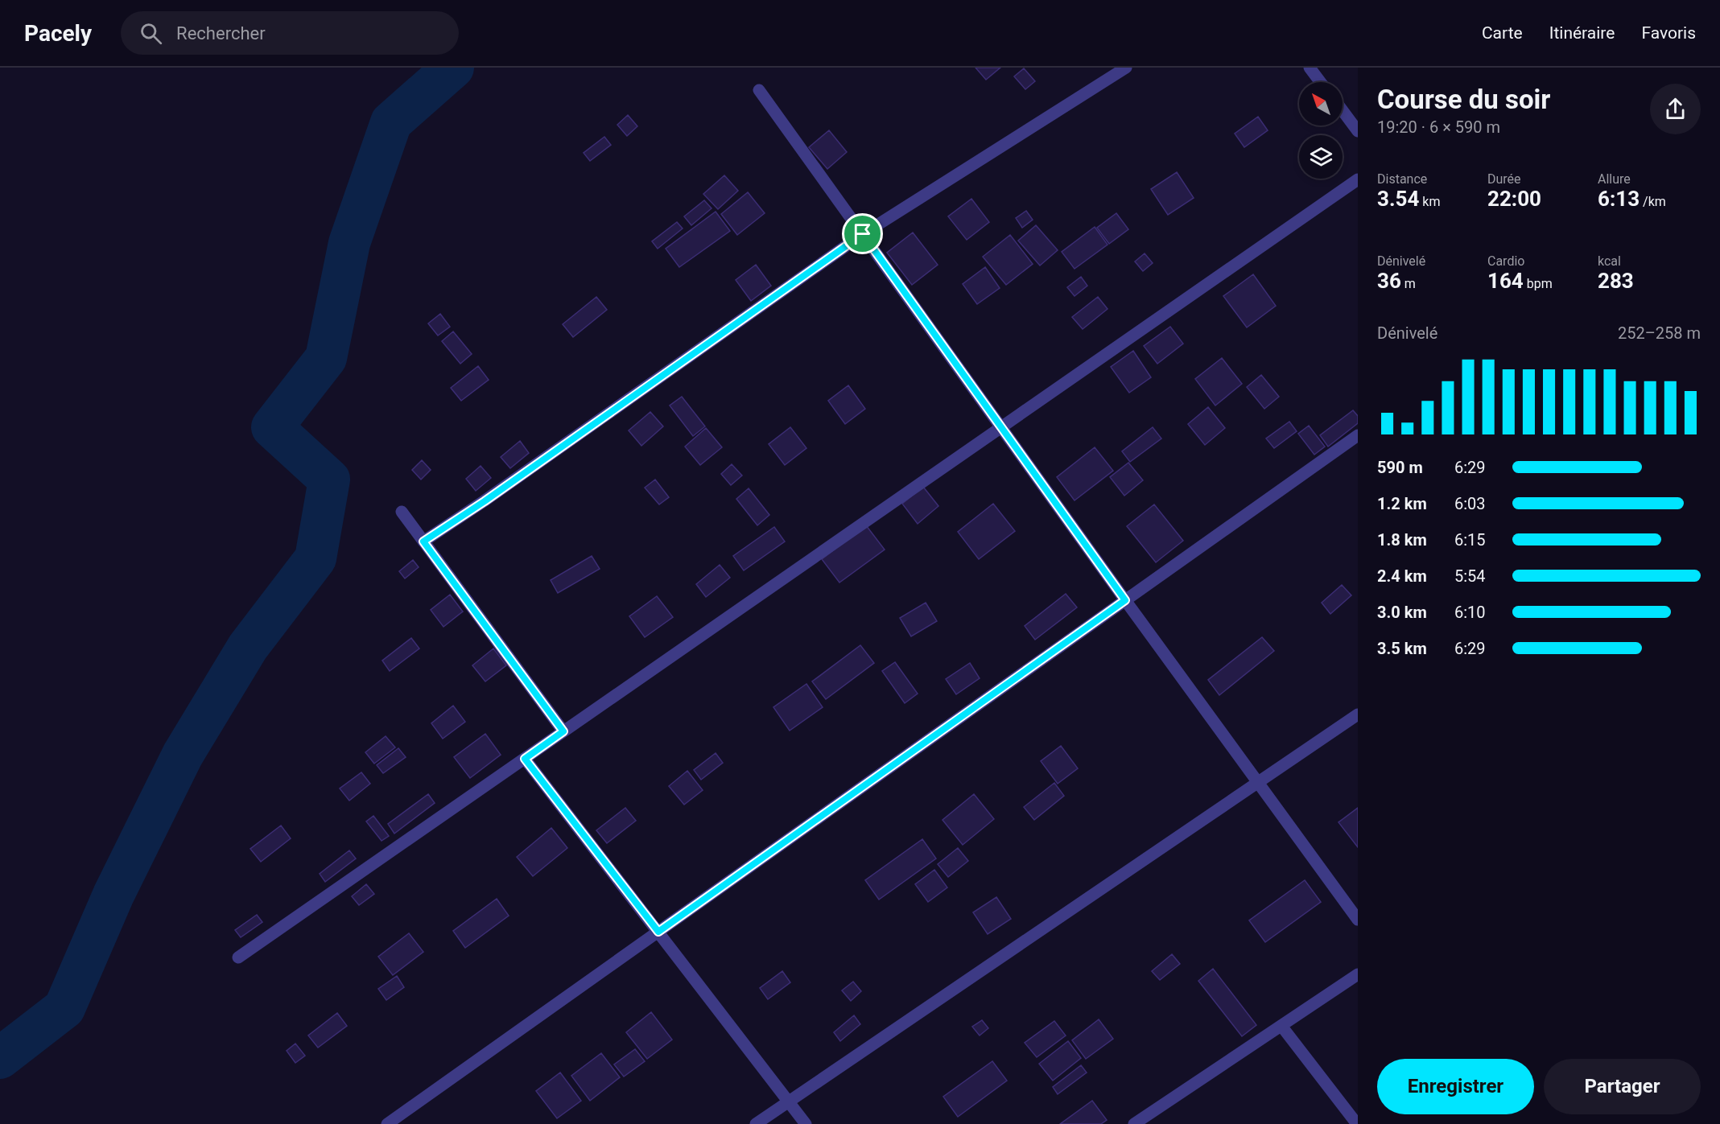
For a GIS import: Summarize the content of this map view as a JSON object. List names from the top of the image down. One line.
{"north":"top left","page":{"header":"Pacely","search":"Rechercher","nav":["Carte","Itinéraire","Favoris"],"heading":["Course du soir","19:20 · 6 × 590 m"],"stats":[["Distance","3.54 km"],["Durée","22:00"],["Allure","6:13 /km"],["Dénivelé","36 m"],["Cardio","164 bpm"],["kcal","283"]],"chart":["Dénivelé","252–258 m"],"list":[{"name":"590 m","note":"6:29"},{"name":"1.2 km","note":"6:03"},{"name":"1.8 km","note":"6:15"},{"name":"2.4 km","note":"5:54"},{"name":"3.0 km","note":"6:10"},{"name":"3.5 km","note":"6:29"}],"buttons":["Enregistrer","Partager"]}}
